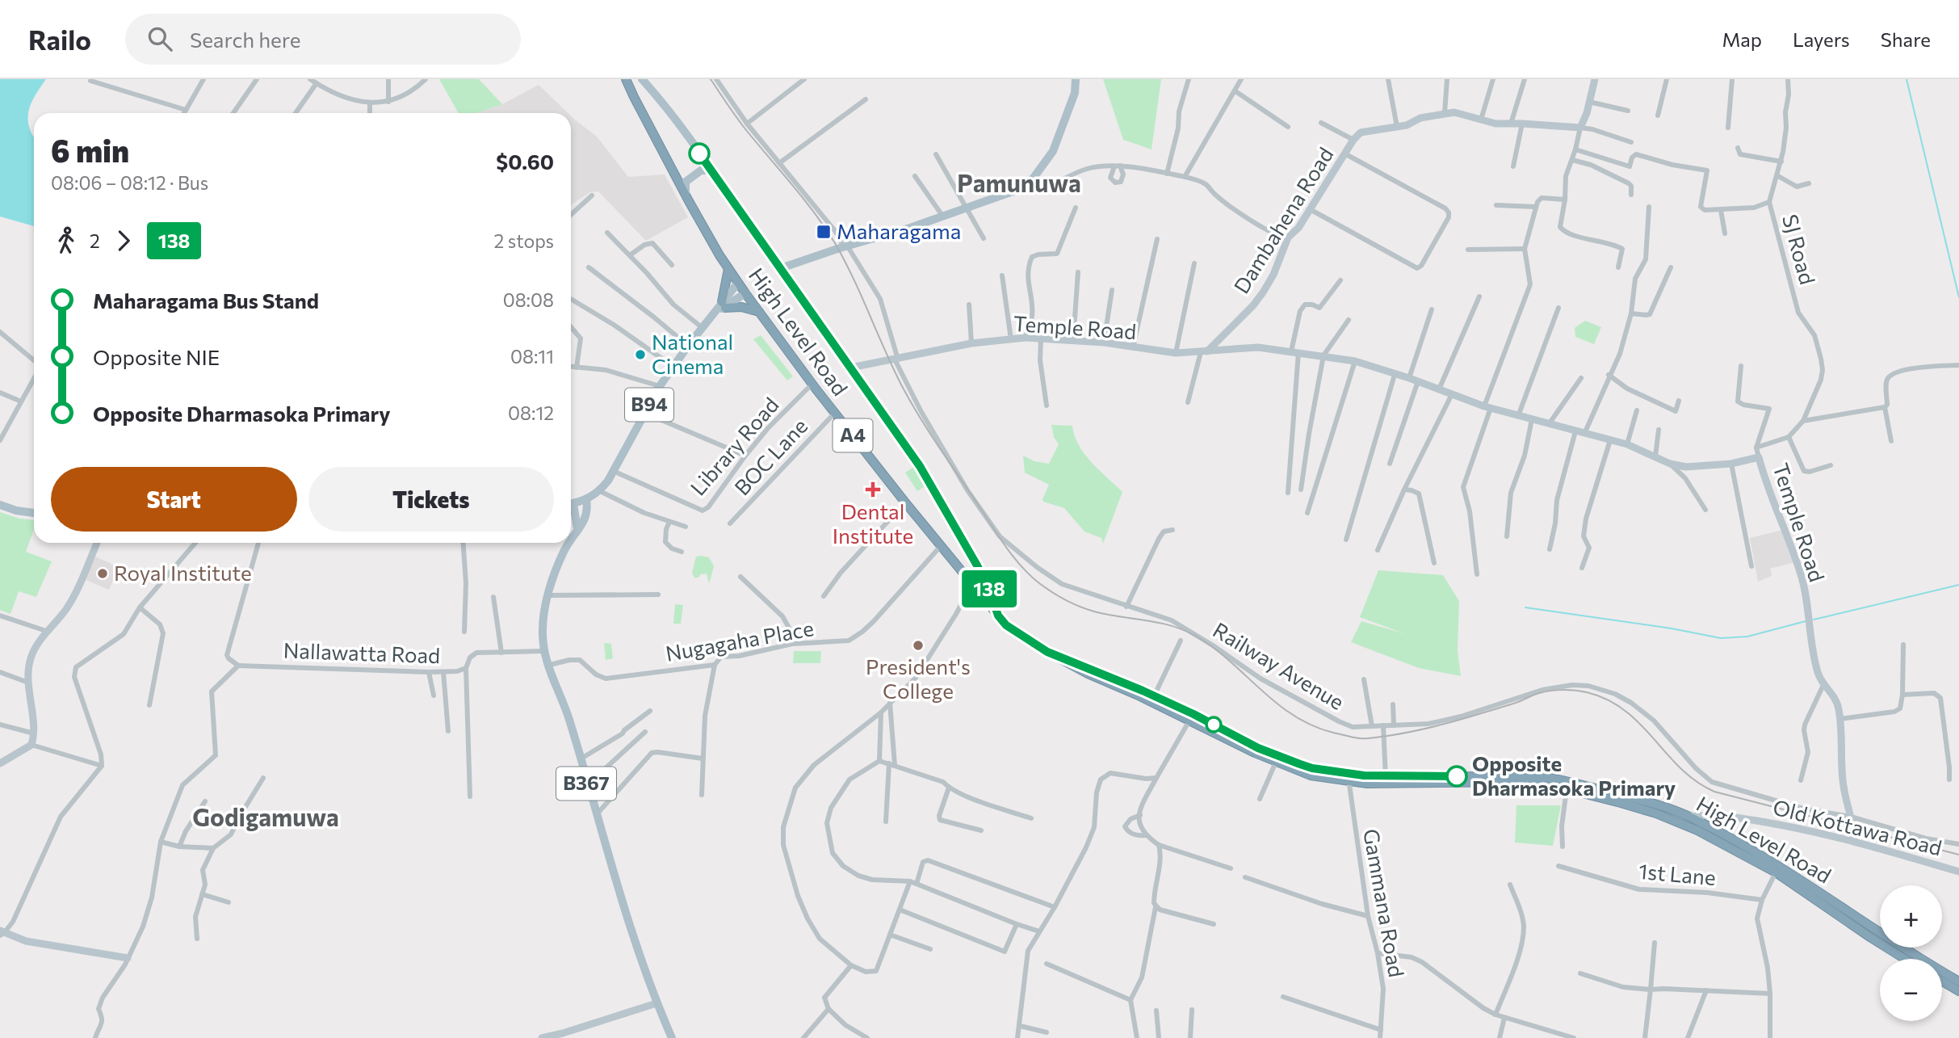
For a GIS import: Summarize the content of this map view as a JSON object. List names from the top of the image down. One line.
{"streets":{"highway":["High Level Road","A4"],"main road":["B94","B367"],"street":["Dambahena Road","SJ Road","Temple Road","Library Road","BOC Lane","Nugagaha Place","Nallawatta Road","Railway Avenue","Old Kottawa Road","1st Lane","Gammana Road"]},"crossings":[["Dambahena Road","Temple Road"],["Temple Road","Railway Avenue"],["Temple Road","Old Kottawa Road"],["High Level Road","B94"],["High Level Road","Library Road"],["High Level Road","BOC Lane"],["High Level Road","Nugagaha Place"],["High Level Road","Old Kottawa Road"],["High Level Road","Gammana Road"],["B94","Library Road"],["B94","B367"],["Nugagaha Place","B367"],["Nallawatta Road","B367"]],"districts":["Pamunuwa","Godigamuwa"],"places":{"transit":["Maharagama"],"other":["National Cinema","Royal Institute","President's College","Opposite Dharmasoka Primary"],"health":["Dental Institute"]},"lines":["bus line 138"],"page":{"header":"Railo","search":"Search here","nav":["Map","Layers","Share"],"on_map":"138","heading":["6 min","08:06 – 08:12 · Bus","$0.60"],"legs":["2","138","2 stops"],"list":[{"name":"Maharagama Bus Stand","value":"08:08"},{"name":"Opposite NIE","value":"08:11"},{"name":"Opposite Dharmasoka Primary","value":"08:12"}],"buttons":["Start","Tickets"],"map_buttons":["+","−"]}}
